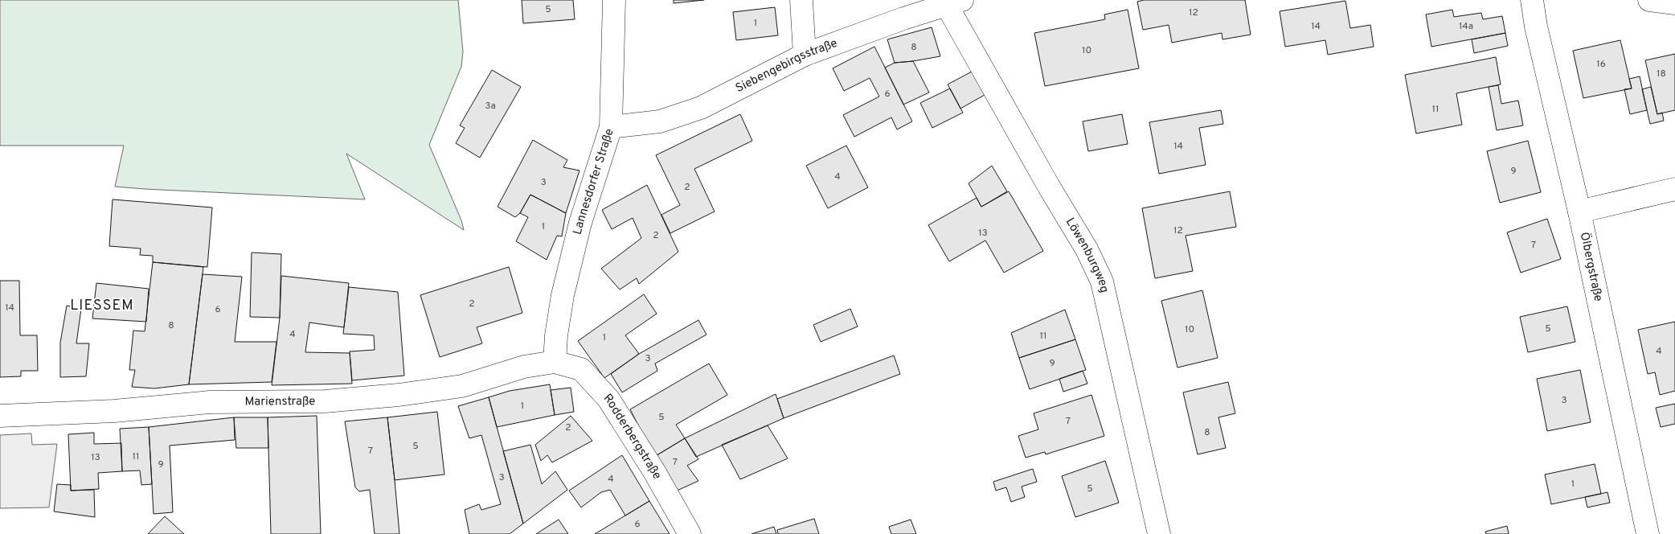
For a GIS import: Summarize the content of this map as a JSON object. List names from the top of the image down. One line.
{"streets":{"street":["Siebengebirgsstraße","Lannesdorfer Straße","Löwenburgweg","Ölbergstraße","Marienstraße","Rodderbergstraße"]},"crossings":[["Siebengebirgsstraße","Lannesdorfer Straße"],["Siebengebirgsstraße","Löwenburgweg"],["Lannesdorfer Straße","Marienstraße"],["Lannesdorfer Straße","Rodderbergstraße"],["Marienstraße","Rodderbergstraße"]],"districts":["LIESSEM"],"house_numbers":["5","12","1","14","14a","8","10","16","18","6","3a","11","14","9","4","3","2","1","12","13","2","7","2","14","6","8","5","10","4","11","1","4","3","9","3","1","5","7","2","8","5","7","11","13","7","9","3","4","1","5","6"]}
